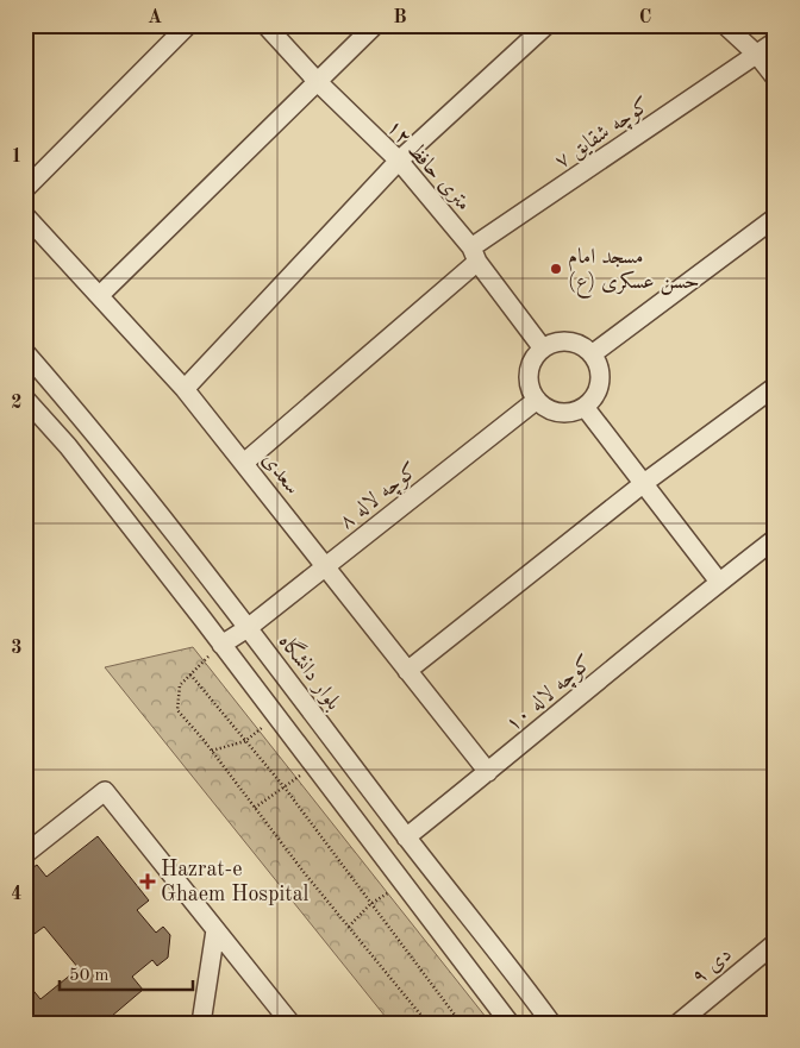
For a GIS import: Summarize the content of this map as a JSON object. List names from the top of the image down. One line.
{"streets":{"street":["کوچه شقایق ۷","۱۲ متری حافظ","سعدی","کوچه لاله ۸","بلوار دانشگاه","کوچه لاله ۱۰","۹ دی"]},"crossings":[["کوچه شقایق ۷","۱۲ متری حافظ"],["کوچه شقایق ۷","سعدی"],["۱۲ متری حافظ","کوچه لاله ۸"],["سعدی","کوچه لاله ۸"],["سعدی","کوچه لاله ۱۰"],["کوچه لاله ۸","بلوار دانشگاه"],["بلوار دانشگاه","کوچه لاله ۱۰"]],"places":{"other":["مسجد امام حسن عسکری (ع)"],"health":["Hazrat-e Ghaem Hospital"]},"scale_bar":"50 m","grid":{"columns":["A","B","C"],"rows":["1","2","3","4"]}}
